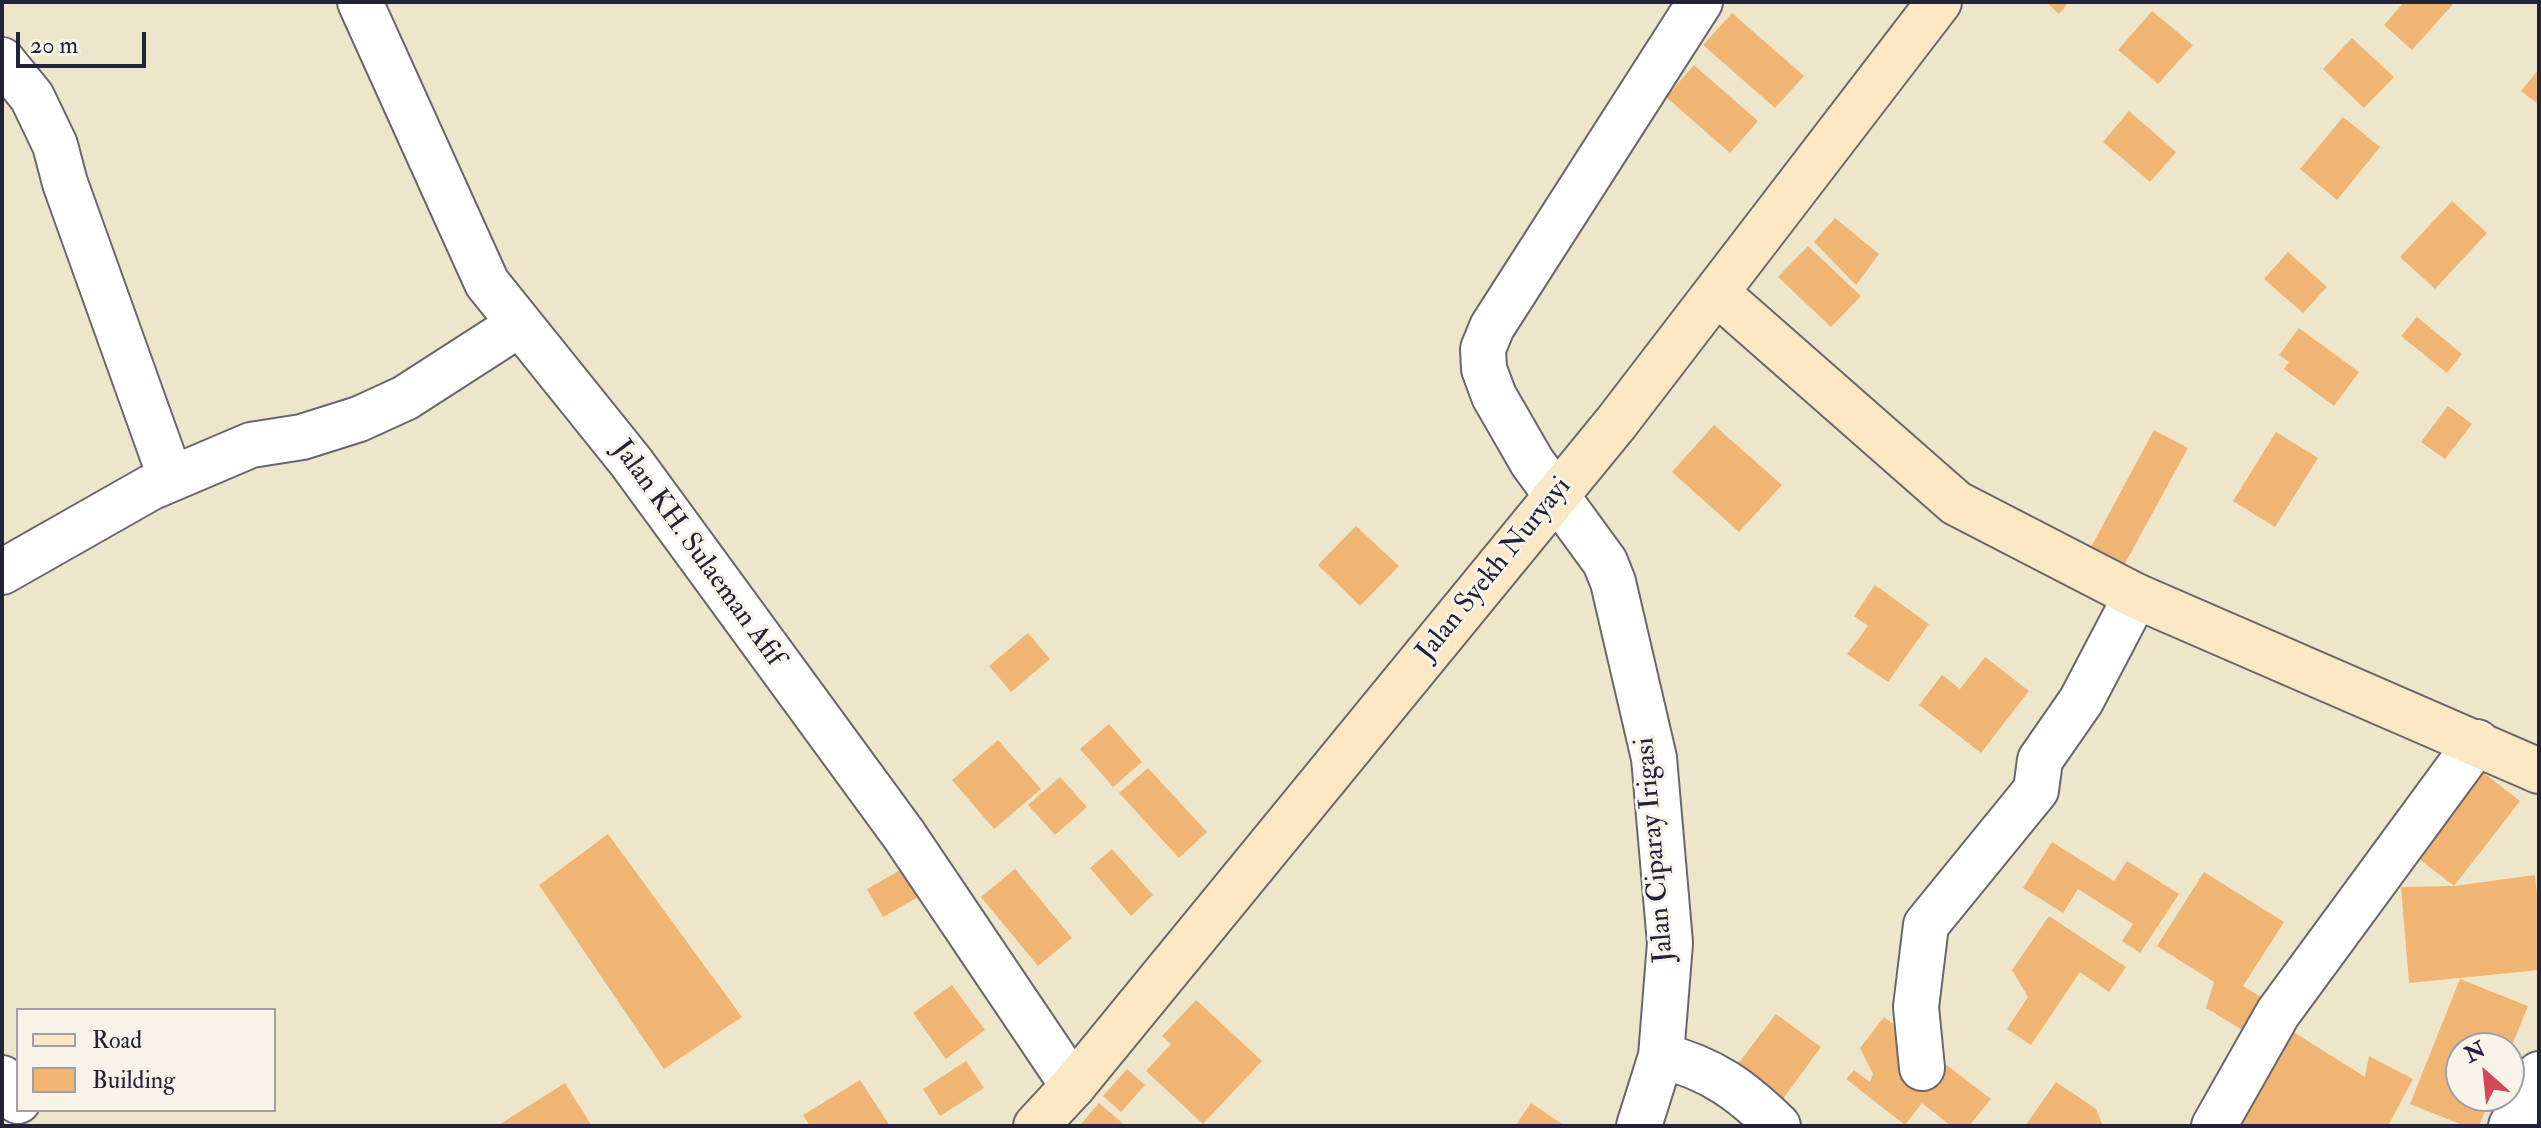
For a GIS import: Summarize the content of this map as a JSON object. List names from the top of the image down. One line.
{"streets":{"main road":["Jalan Syekh Nuryayi"],"street":["Jalan KH. Sulaeman Afif","Jalan Ciparay Irigasi"]},"crossings":[["Jalan KH. Sulaeman Afif","Jalan Syekh Nuryayi"],["Jalan Syekh Nuryayi","Jalan Ciparay Irigasi"]],"legend":["Road","Building"],"scale_bar":"20 m","north":"top left"}
